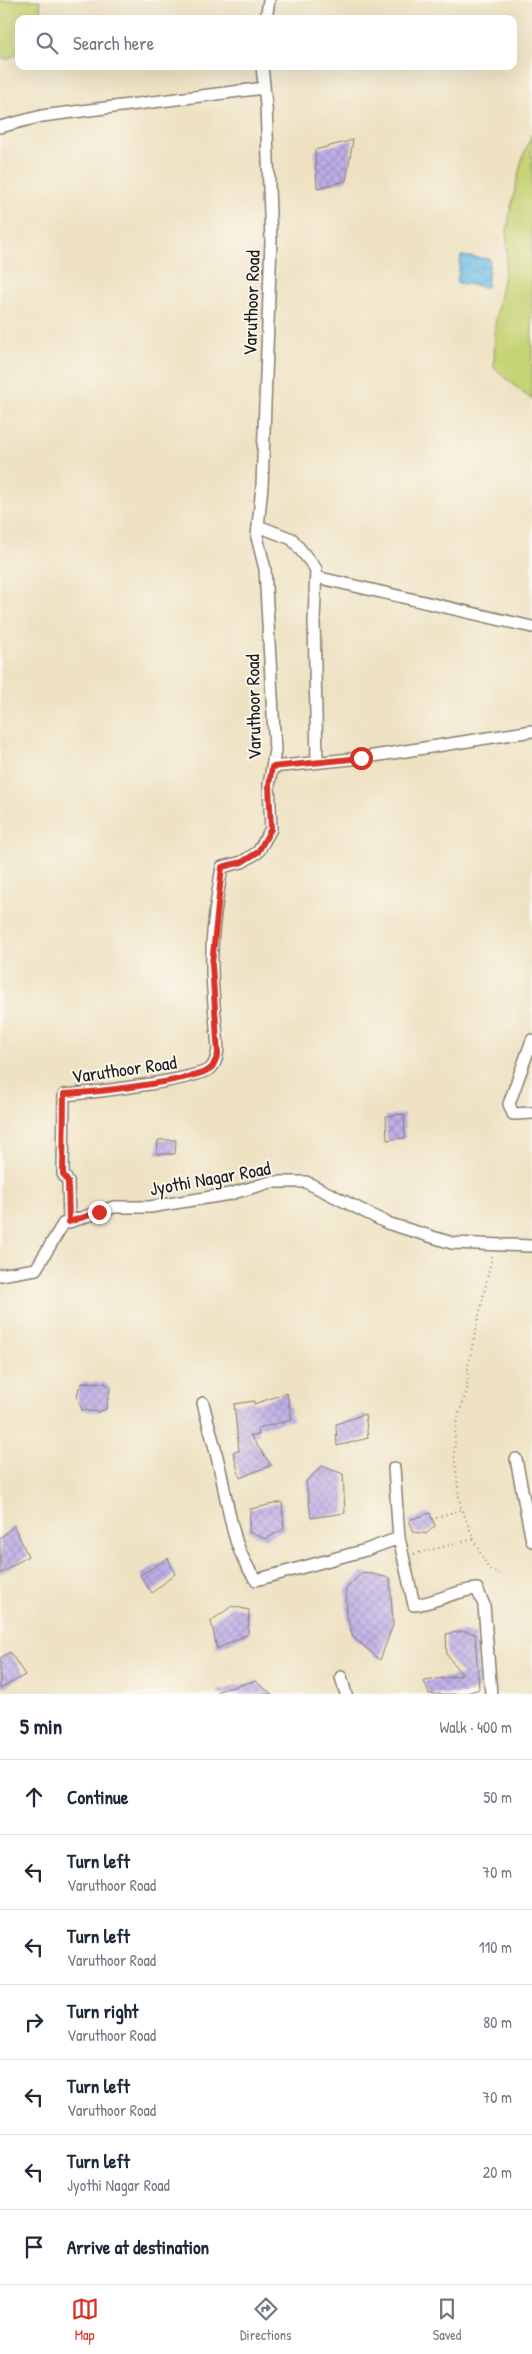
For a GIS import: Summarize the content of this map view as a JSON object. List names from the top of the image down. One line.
{"streets":{"street":["Varuthoor Road","Jyothi Nagar Road"]},"crossings":[["Varuthoor Road","Jyothi Nagar Road"]],"page":{"search":"Search here","heading":["5 min","Walk · 400 m"],"list":[["Continue","50 m"],["Turn left","Varuthoor Road","70 m"],["Turn left","Varuthoor Road","110 m"],["Turn right","Varuthoor Road","80 m"],["Turn left","Varuthoor Road","70 m"],["Turn left","Jyothi Nagar Road","20 m"],"Arrive at destination"],"nav":["Map","Directions","Saved"]}}
